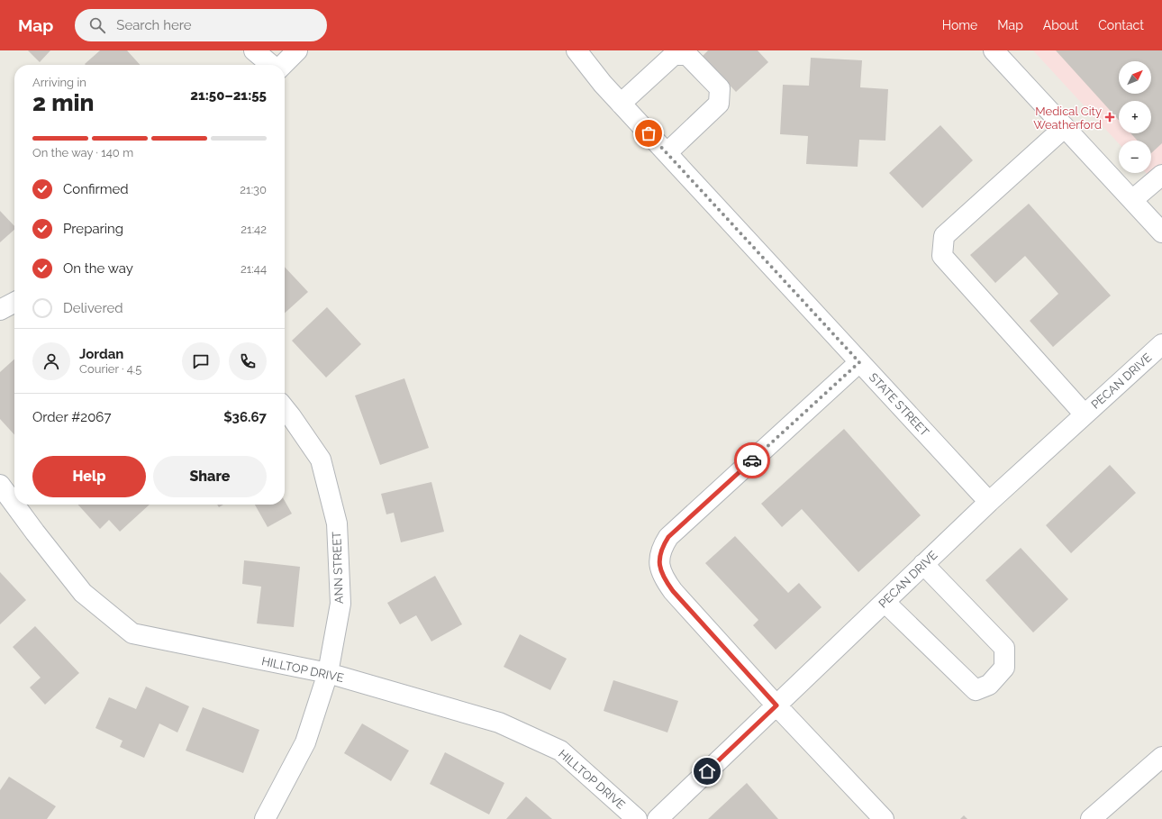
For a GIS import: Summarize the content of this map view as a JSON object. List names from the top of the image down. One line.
{"streets":{"street":["PECAN DRIVE","STATE STREET","ANN STREET","HILLTOP DRIVE"]},"crossings":[["PECAN DRIVE","STATE STREET"],["ANN STREET","HILLTOP DRIVE"]],"places":{"health":["Medical City Weatherford"]},"north":"top right","page":{"header":"Map","search":"Search here","nav":["Home","Map","About","Contact"],"map_buttons":["+","−"],"heading":["2 min","Arriving in","21:50–21:55"],"panel":["Jordan","Courier · 4.5","Order #2067","$36.67"],"bar":"On the way · 140 m","list":[["Confirmed","21:30"],["Preparing","21:42"],["On the way","21:44"],"Delivered"],"buttons":["Help","Share"]}}
